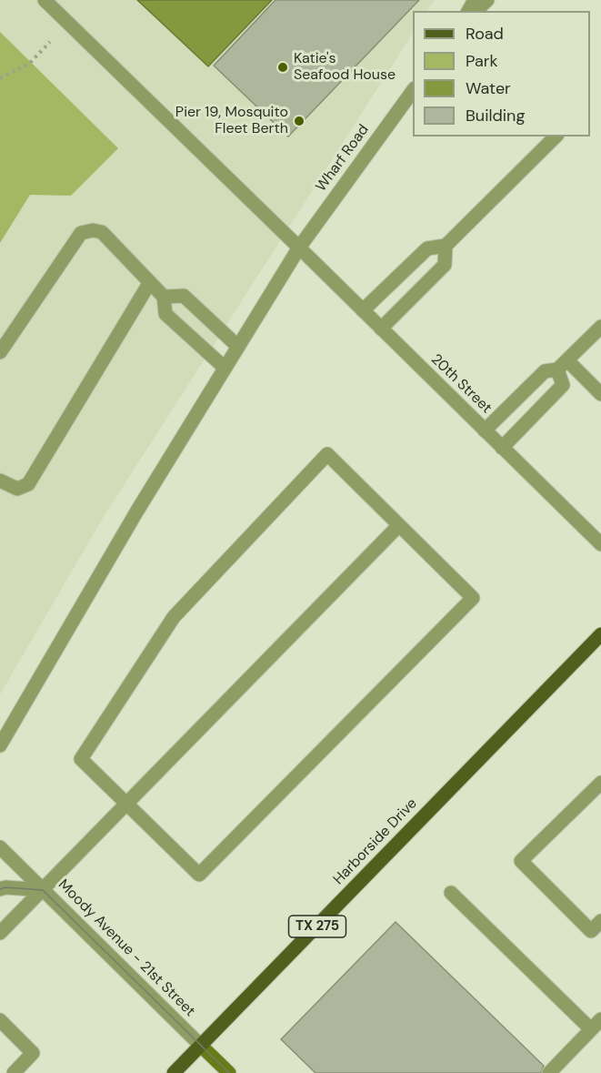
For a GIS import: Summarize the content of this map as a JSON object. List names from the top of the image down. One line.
{"streets":{"main road":["Harborside Drive","TX 275","Moody Avenue - 21st Street"],"street":["Wharf Road","20th Street"]},"crossings":[["Wharf Road","20th Street"],["Harborside Drive","Moody Avenue - 21st Street"]],"places":["Katie's Seafood House","Pier 19, Mosquito Fleet Berth"],"legend":["Road","Park","Water","Building"]}
